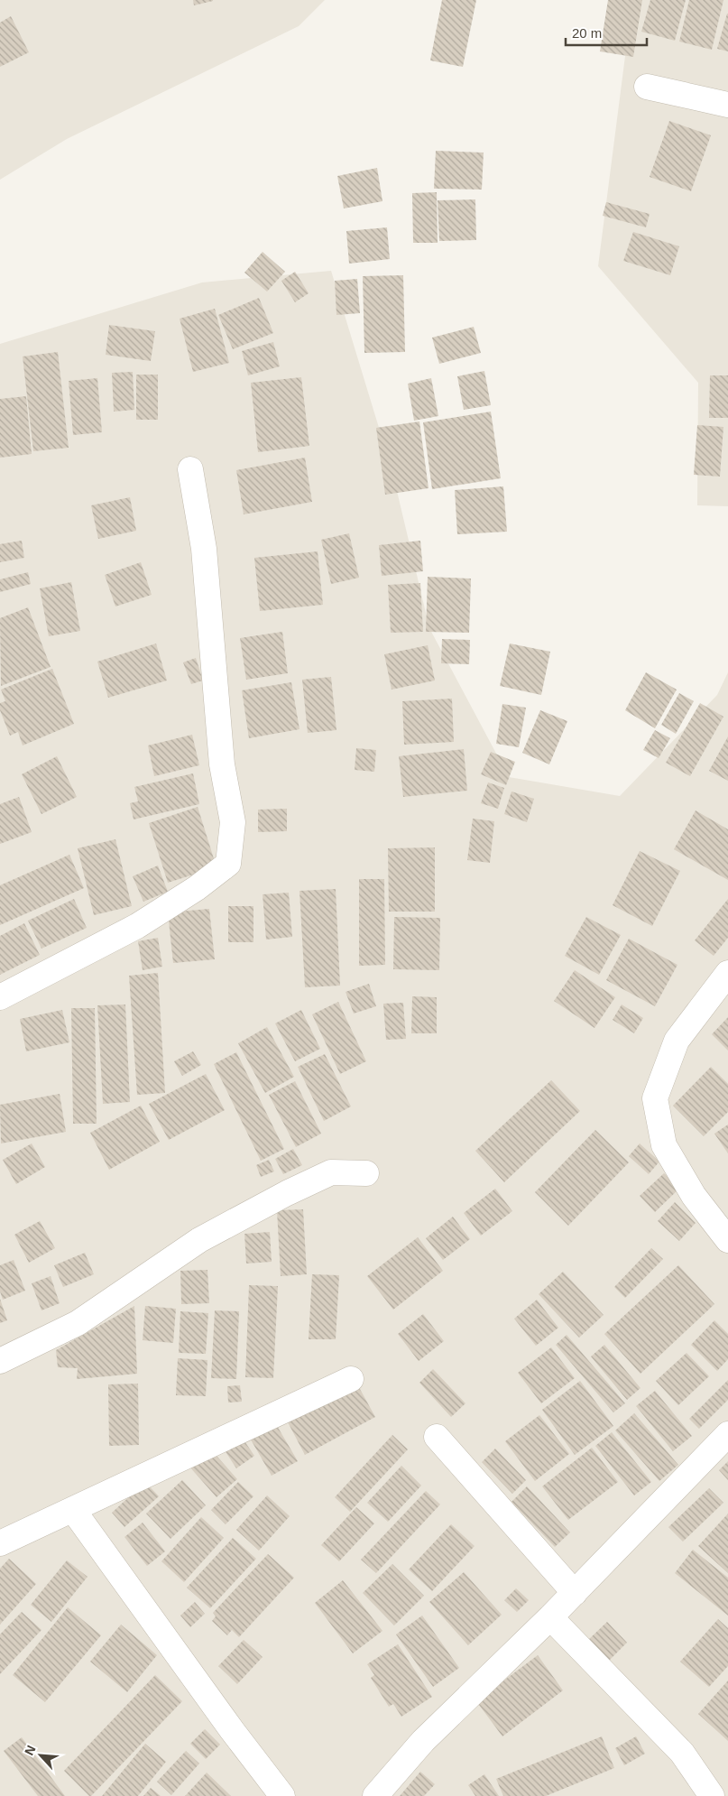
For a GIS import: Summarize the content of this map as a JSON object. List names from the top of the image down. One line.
{"scale_bar":"20 m","north":"top left"}
